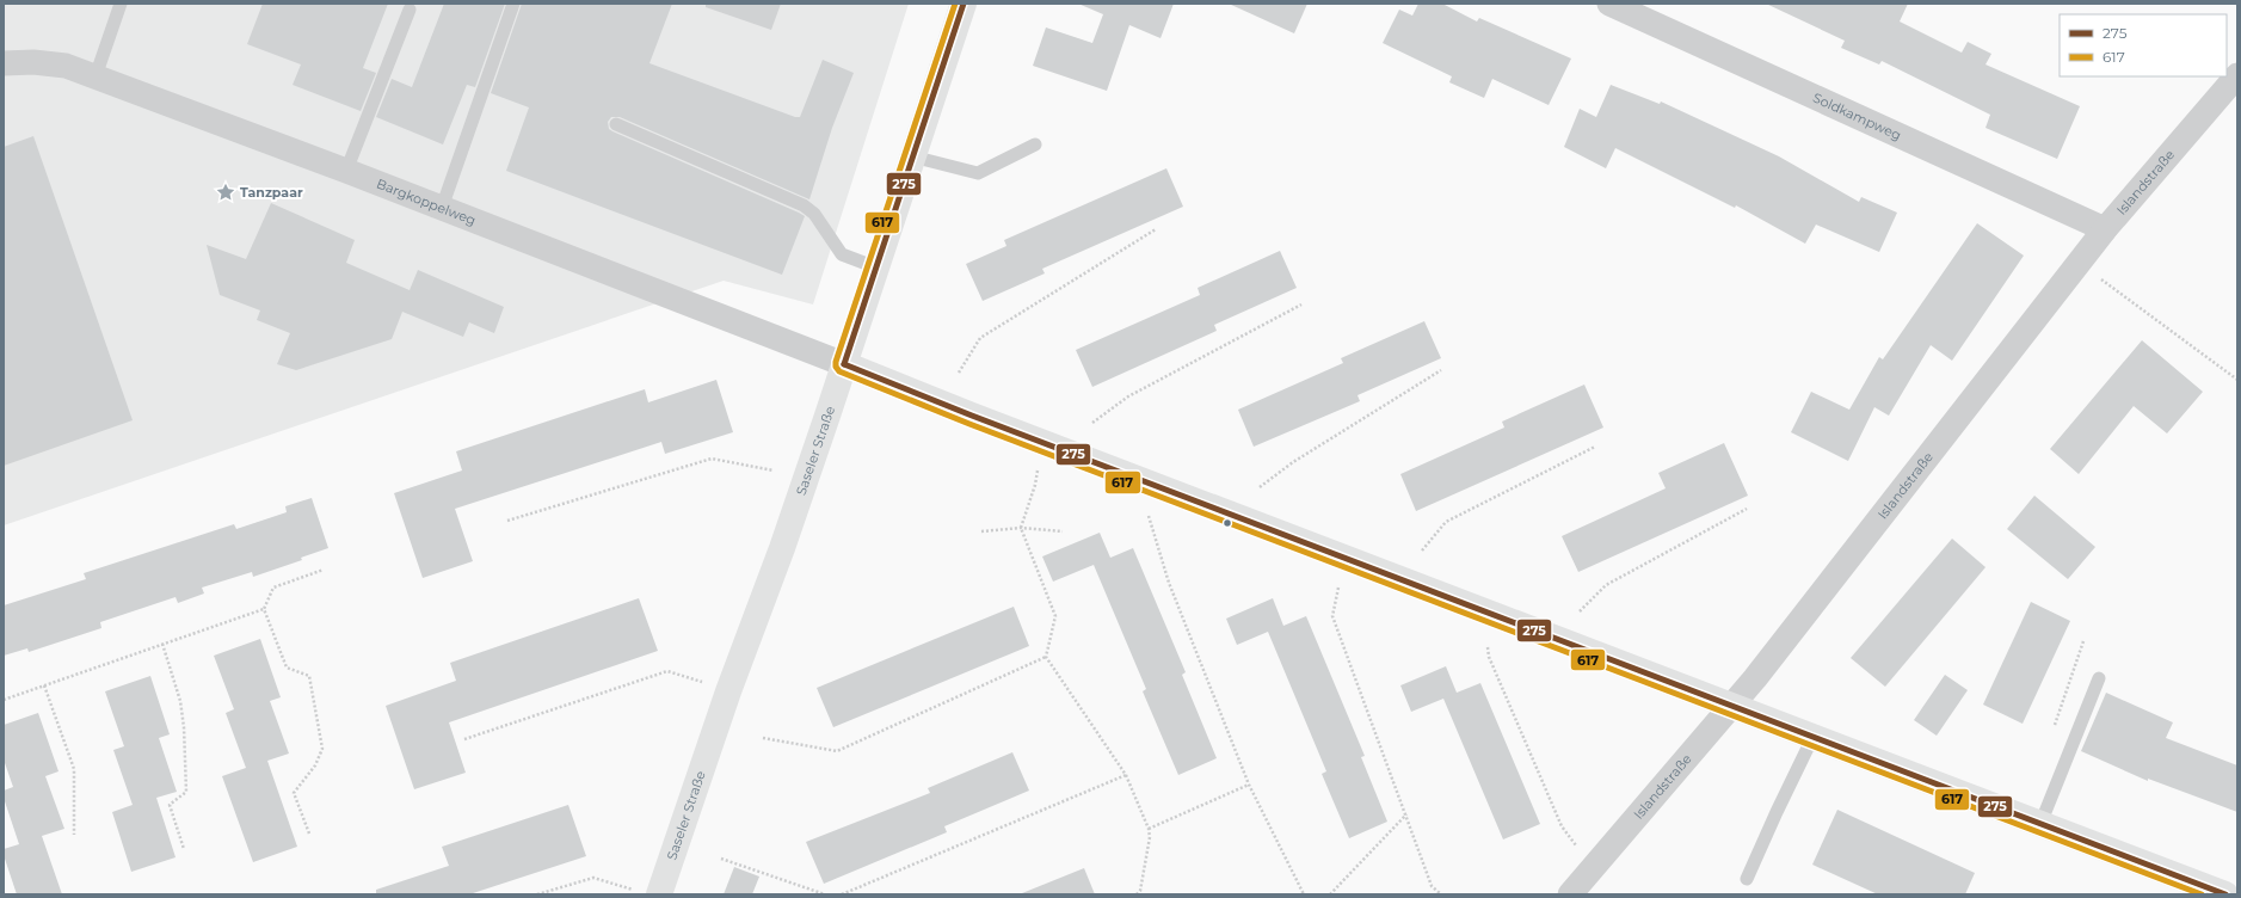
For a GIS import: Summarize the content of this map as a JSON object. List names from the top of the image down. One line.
{"streets":{"street":["Soldkampweg","Islandstraße","Bargkoppelweg","Saseler Straße"]},"crossings":[["Soldkampweg","Islandstraße"],["Bargkoppelweg","Saseler Straße"]],"places":{"place":["Tanzpaar"]},"lines":["transit line 275","transit line 617"],"legend":["275","617"]}
